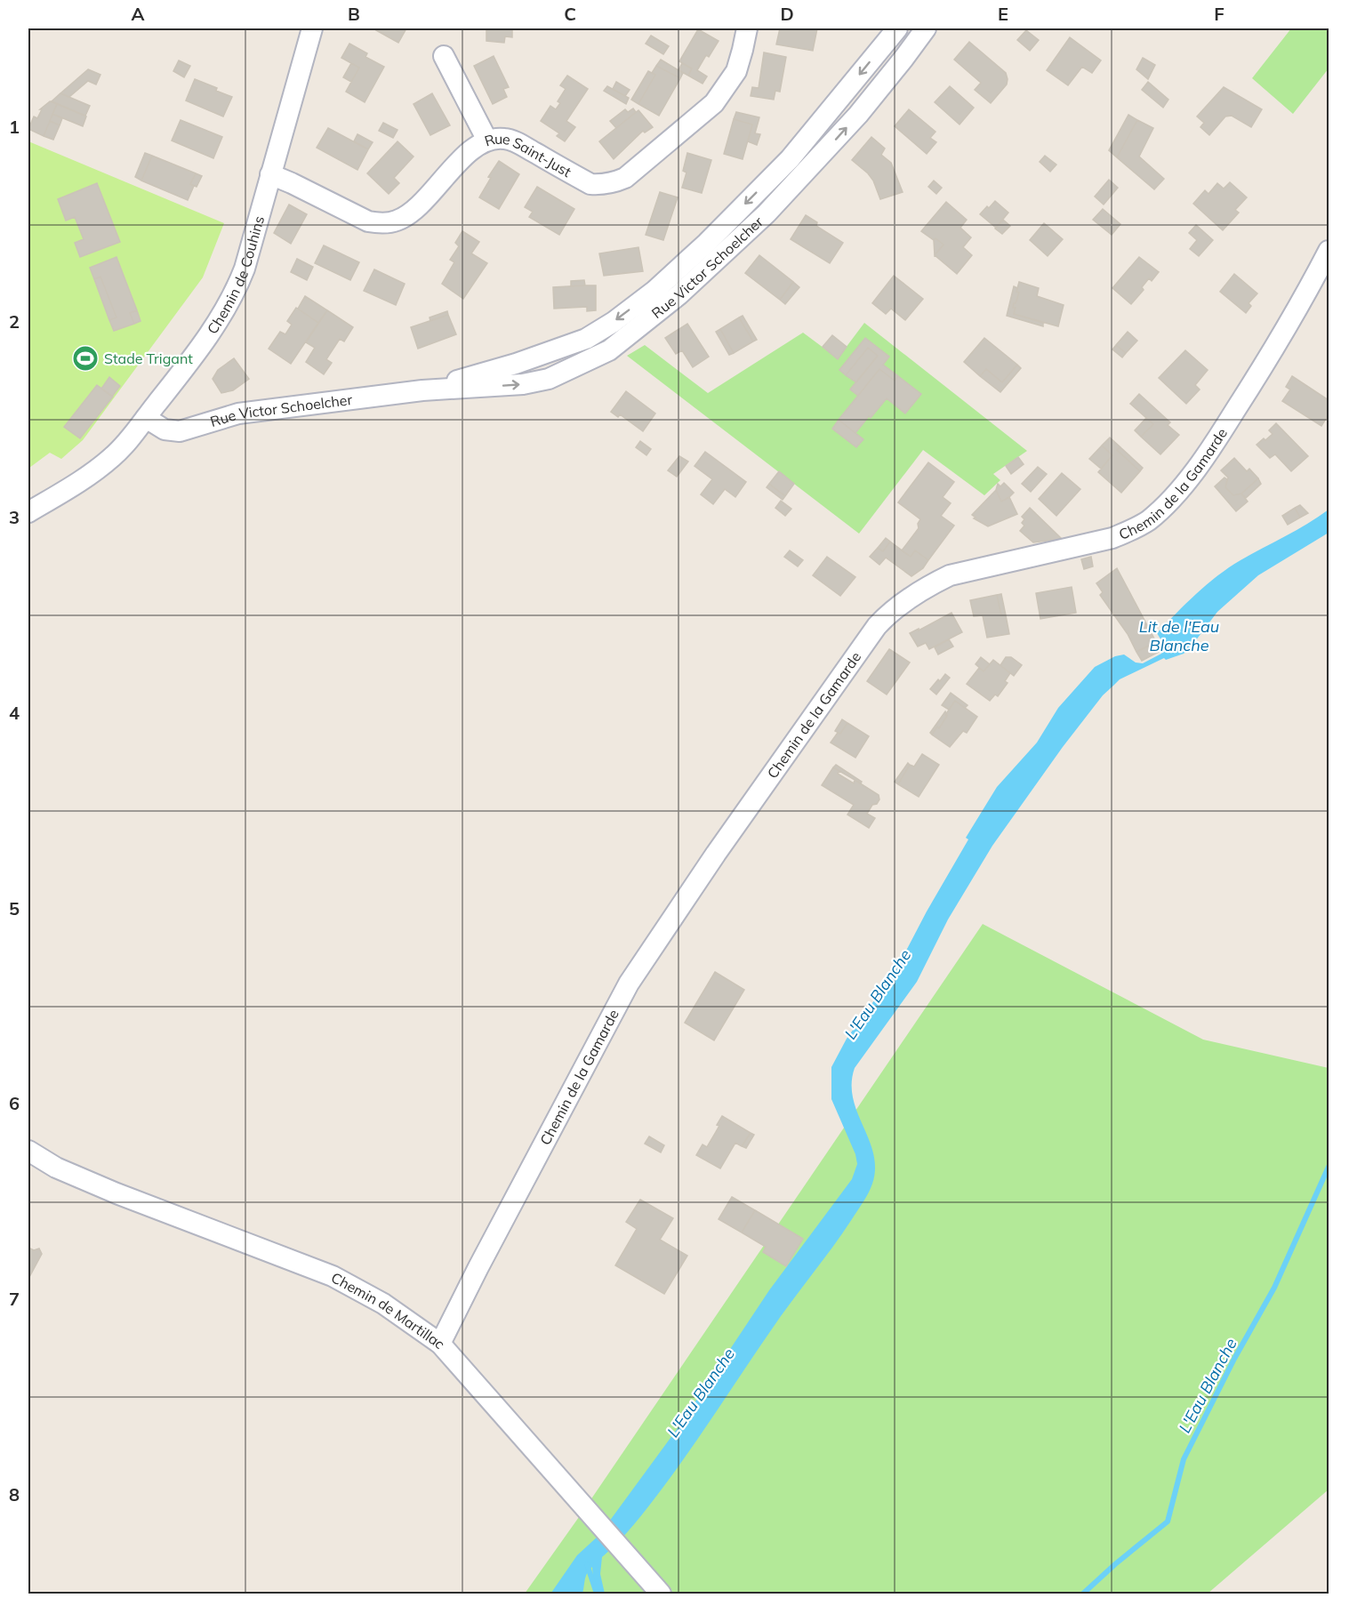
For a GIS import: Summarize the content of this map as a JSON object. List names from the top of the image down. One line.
{"streets":{"street":["Rue Saint-Just","Rue Victor Schoelcher","Chemin de Couhins","Chemin de la Gamarde","Chemin de Martillac"]},"crossings":[["Rue Saint-Just","Chemin de Couhins"],["Rue Victor Schoelcher","Chemin de Couhins"],["Chemin de la Gamarde","Chemin de Martillac"]],"water":["Lit de l'Eau Blanche","L'Eau Blanche"],"places":{"sports":["Stade Trigant"]},"grid":{"columns":["A","B","C","D","E","F"],"rows":["1","2","3","4","5","6","7","8"]}}
